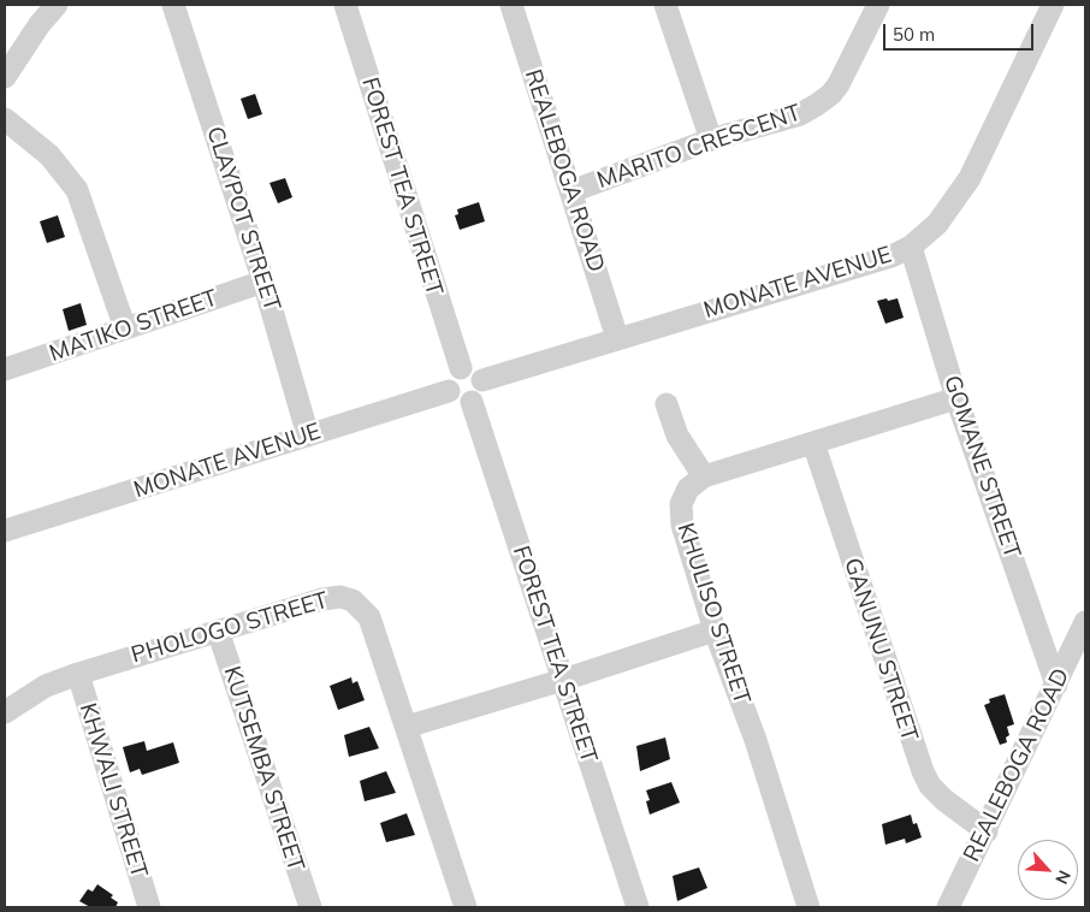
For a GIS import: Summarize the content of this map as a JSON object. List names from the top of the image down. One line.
{"streets":{"street":["MARITO CRESCENT","REALEBOGA ROAD","FOREST TEA STREET","CLAYPOT STREET","MONATE AVENUE","MATIKO STREET","GOMANE STREET","KHULISO STREET","PHOLOGO STREET","GANUNU STREET","KUTSEMBA STREET","KHWALI STREET"]},"crossings":[["MARITO CRESCENT","REALEBOGA ROAD"],["REALEBOGA ROAD","MONATE AVENUE"],["REALEBOGA ROAD","GOMANE STREET"],["REALEBOGA ROAD","GANUNU STREET"],["FOREST TEA STREET","MONATE AVENUE"],["CLAYPOT STREET","MONATE AVENUE"],["CLAYPOT STREET","MATIKO STREET"],["MONATE AVENUE","GOMANE STREET"],["PHOLOGO STREET","KUTSEMBA STREET"],["PHOLOGO STREET","KHWALI STREET"]],"scale_bar":"50 m","north":"bottom right"}
